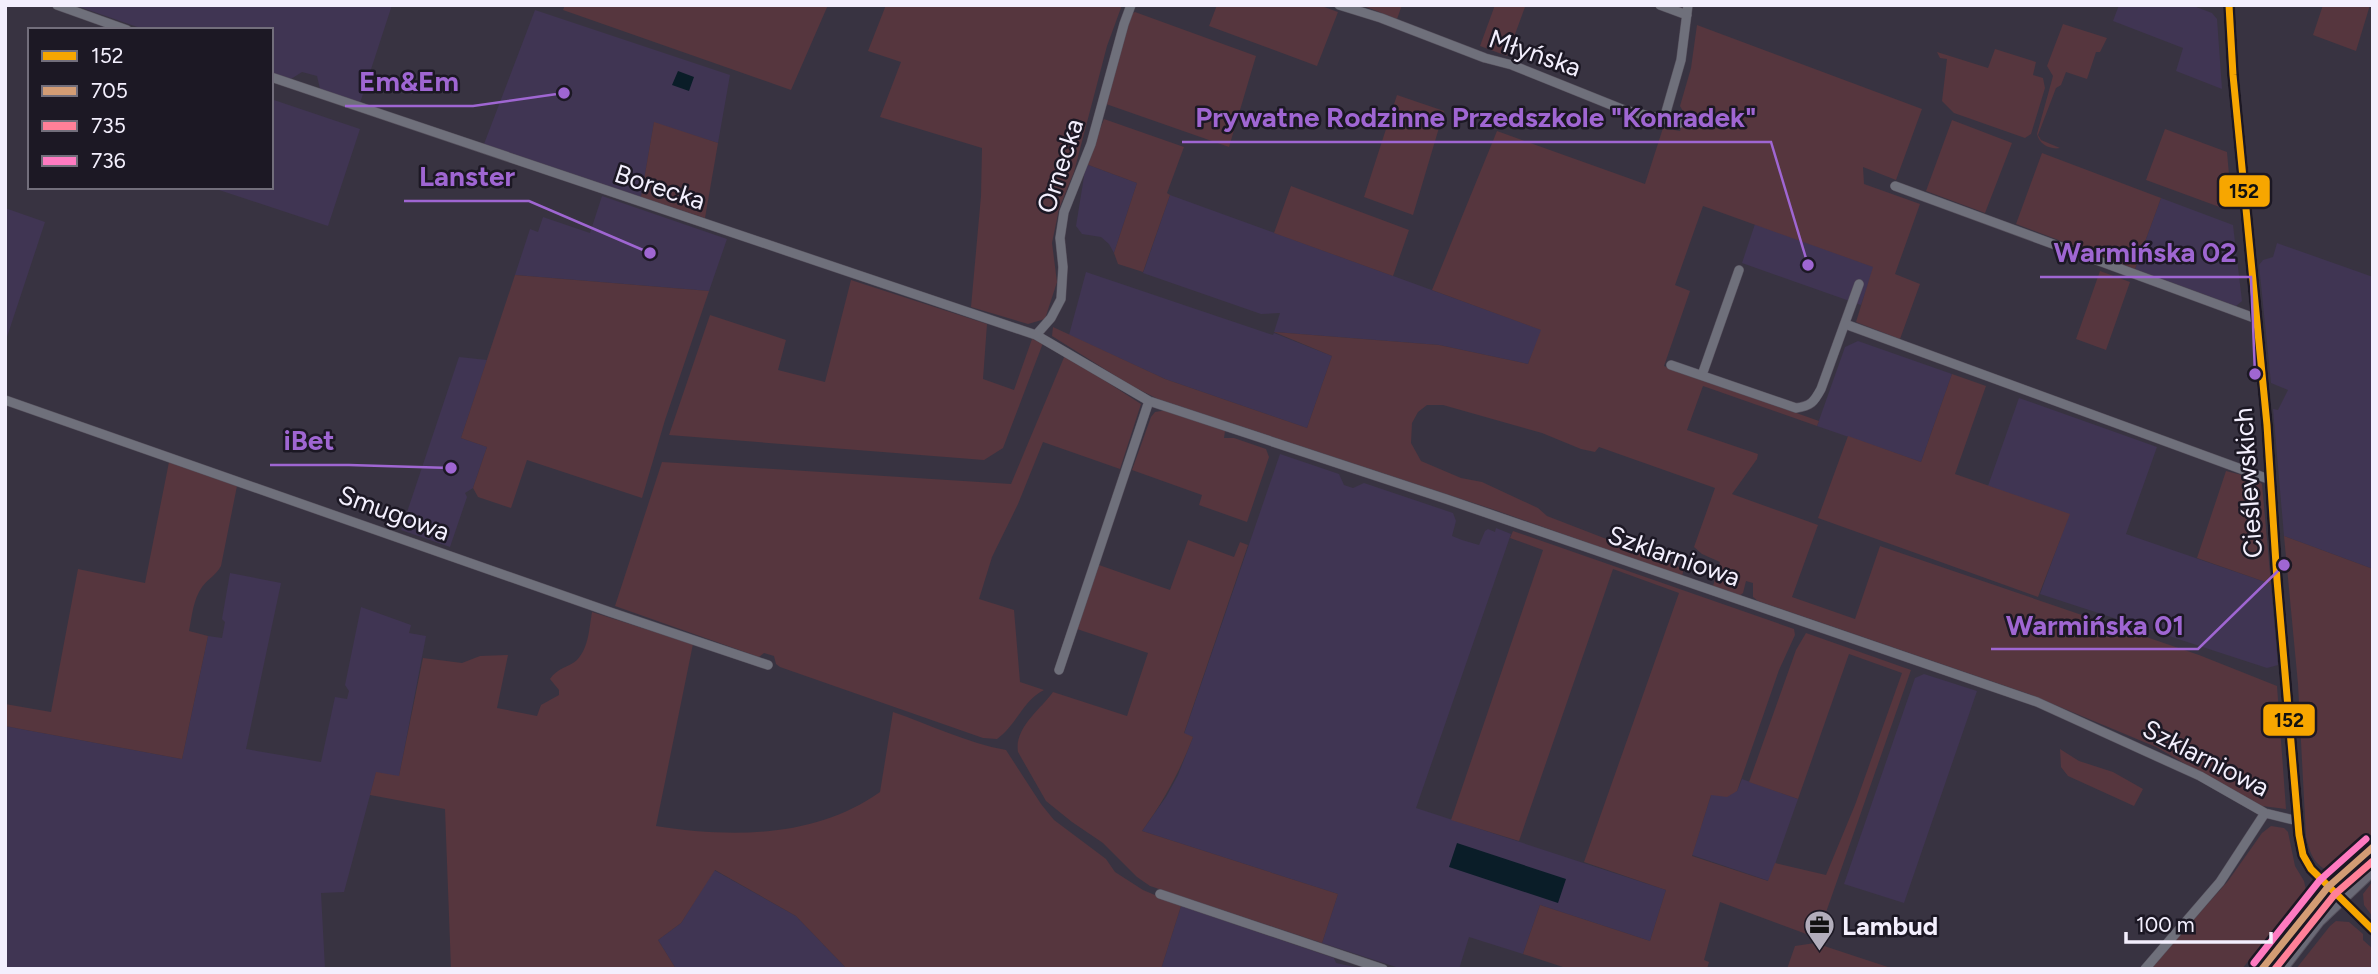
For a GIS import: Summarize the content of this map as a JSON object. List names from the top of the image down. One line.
{"streets":{"street":["Młyńska","Ornecka","Borecka","Cieślewskich","Smugowa","Szklarniowa"]},"crossings":[["Ornecka","Borecka"],["Ornecka","Szklarniowa"],["Borecka","Szklarniowa"],["Cieślewskich","Szklarniowa"]],"places":{"other":["Em&Em","Lanster","Prywatne Rodzinne Przedszkole \"Konradek\"","Warmińska 02","iBet","Warmińska 01"],"office":["Lambud"]},"lines":["transit line 152","transit line 736","transit line 705","transit line 735"],"legend":["152","705","735","736"],"scale_bar":"100 m"}
